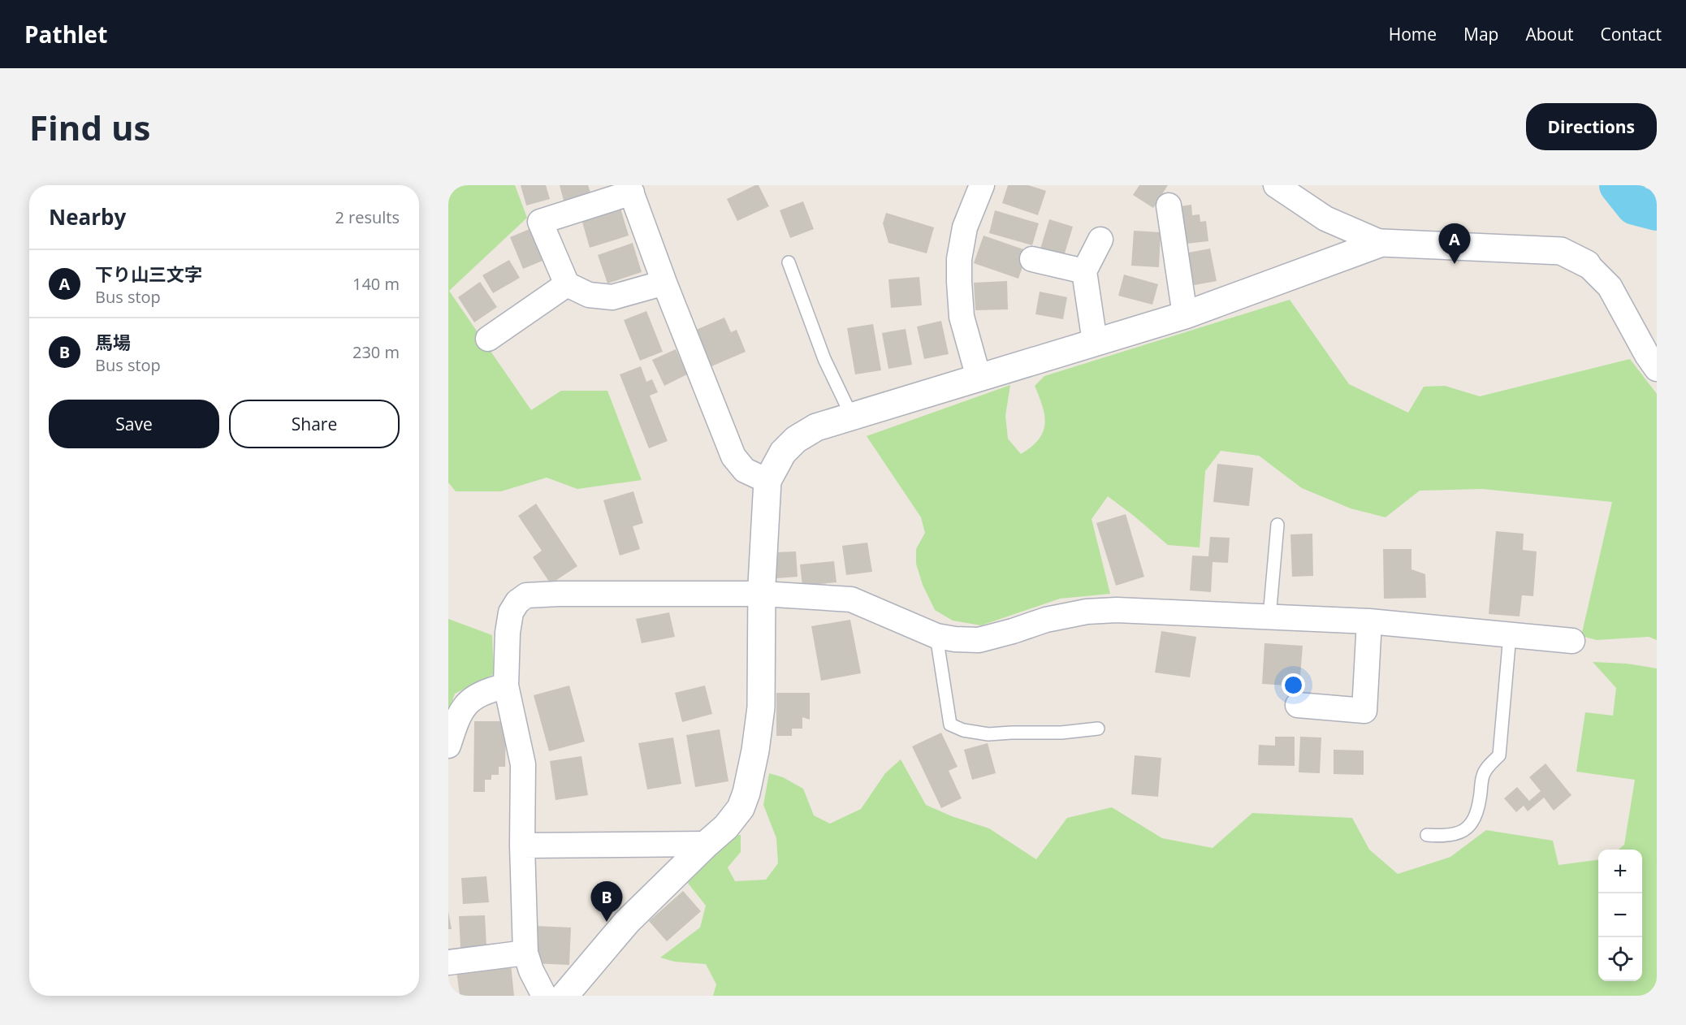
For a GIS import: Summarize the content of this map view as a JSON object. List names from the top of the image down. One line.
{"page":{"header":"Pathlet","nav":["Home","Map","About","Contact"],"buttons":["Directions",["Save","Share"]],"title":"Find us","heading":["Nearby","2 results"],"pins":["A","B"],"list":[{"mark":"A","name":"下り山三文字","note":"Bus stop","value":"140 m"},{"mark":"B","name":"馬場","note":"Bus stop","value":"230 m"}],"map_buttons":["+","−"]}}
